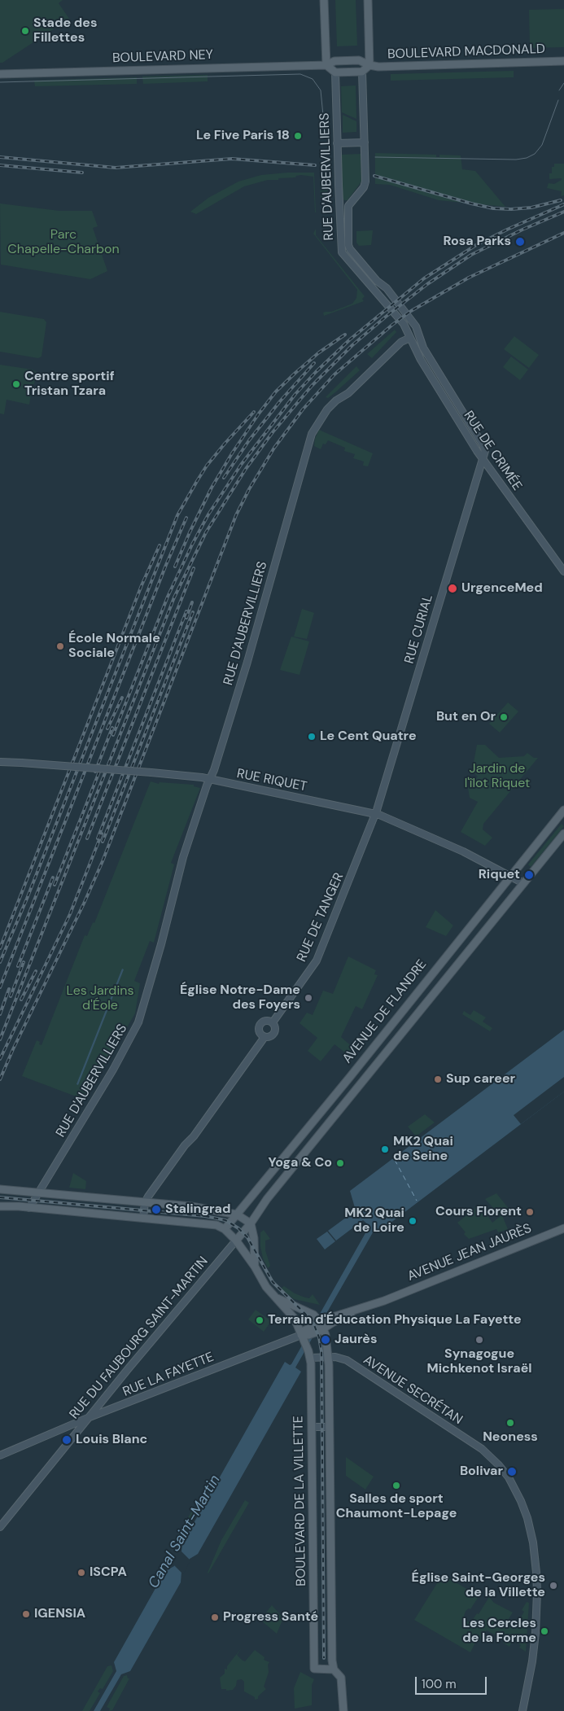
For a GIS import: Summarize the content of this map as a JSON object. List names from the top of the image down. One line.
{"streets":{"main road":["BOULEVARD MACDONALD","BOULEVARD NEY","AVENUE DE FLANDRE","AVENUE JEAN JAURÈS","BOULEVARD DE LA VILLETTE"],"street":["RUE D'AUBERVILLIERS","RUE DE CRIMÉE","RUE CURIAL","RUE RIQUET","RUE DE TANGER","RUE DU FAUBOURG SAINT-MARTIN","RUE LA FAYETTE","AVENUE SECRÉTAN"]},"crossings":[["BOULEVARD MACDONALD","BOULEVARD NEY"],["BOULEVARD MACDONALD","RUE D'AUBERVILLIERS"],["RUE D'AUBERVILLIERS","RUE DE CRIMÉE"],["RUE D'AUBERVILLIERS","RUE RIQUET"],["RUE DE CRIMÉE","RUE CURIAL"],["RUE CURIAL","RUE RIQUET"],["RUE CURIAL","RUE DE TANGER"],["RUE RIQUET","RUE DE TANGER"],["RUE RIQUET","AVENUE DE FLANDRE"],["AVENUE DE FLANDRE","RUE DU FAUBOURG SAINT-MARTIN"],["AVENUE DE FLANDRE","BOULEVARD DE LA VILLETTE"],["AVENUE JEAN JAURÈS","RUE LA FAYETTE"],["AVENUE JEAN JAURÈS","BOULEVARD DE LA VILLETTE"],["RUE DU FAUBOURG SAINT-MARTIN","RUE LA FAYETTE"],["RUE DU FAUBOURG SAINT-MARTIN","BOULEVARD DE LA VILLETTE"],["RUE LA FAYETTE","BOULEVARD DE LA VILLETTE"],["AVENUE SECRÉTAN","BOULEVARD DE LA VILLETTE"]],"water":["Canal Saint-Martin"],"parks":["Parc Chapelle-Charbon","Jardin de l'îlot Riquet","Les Jardins d'Éole"],"places":["Stade des Fillettes","Le Five Paris 18","Rosa Parks","Centre sportif Tristan Tzara","UrgenceMed","École Normale Sociale","But en Or","Le Cent Quatre","Riquet","Église Notre-Dame des Foyers","Sup career","MK2 Quai de Seine","Yoga & Co","Stalingrad","Cours Florent","MK2 Quai de Loire","Terrain d'Éducation Physique La Fayette","Jaurès","Synagogue Michkenot Israël","Neoness","Louis Blanc","Bolivar","Salles de sport Chaumont-Lepage","ISCPA","Église Saint-Georges de la Villette","IGENSIA","Progress Santé","Les Cercles de la Forme"],"scale_bar":"100 m"}
